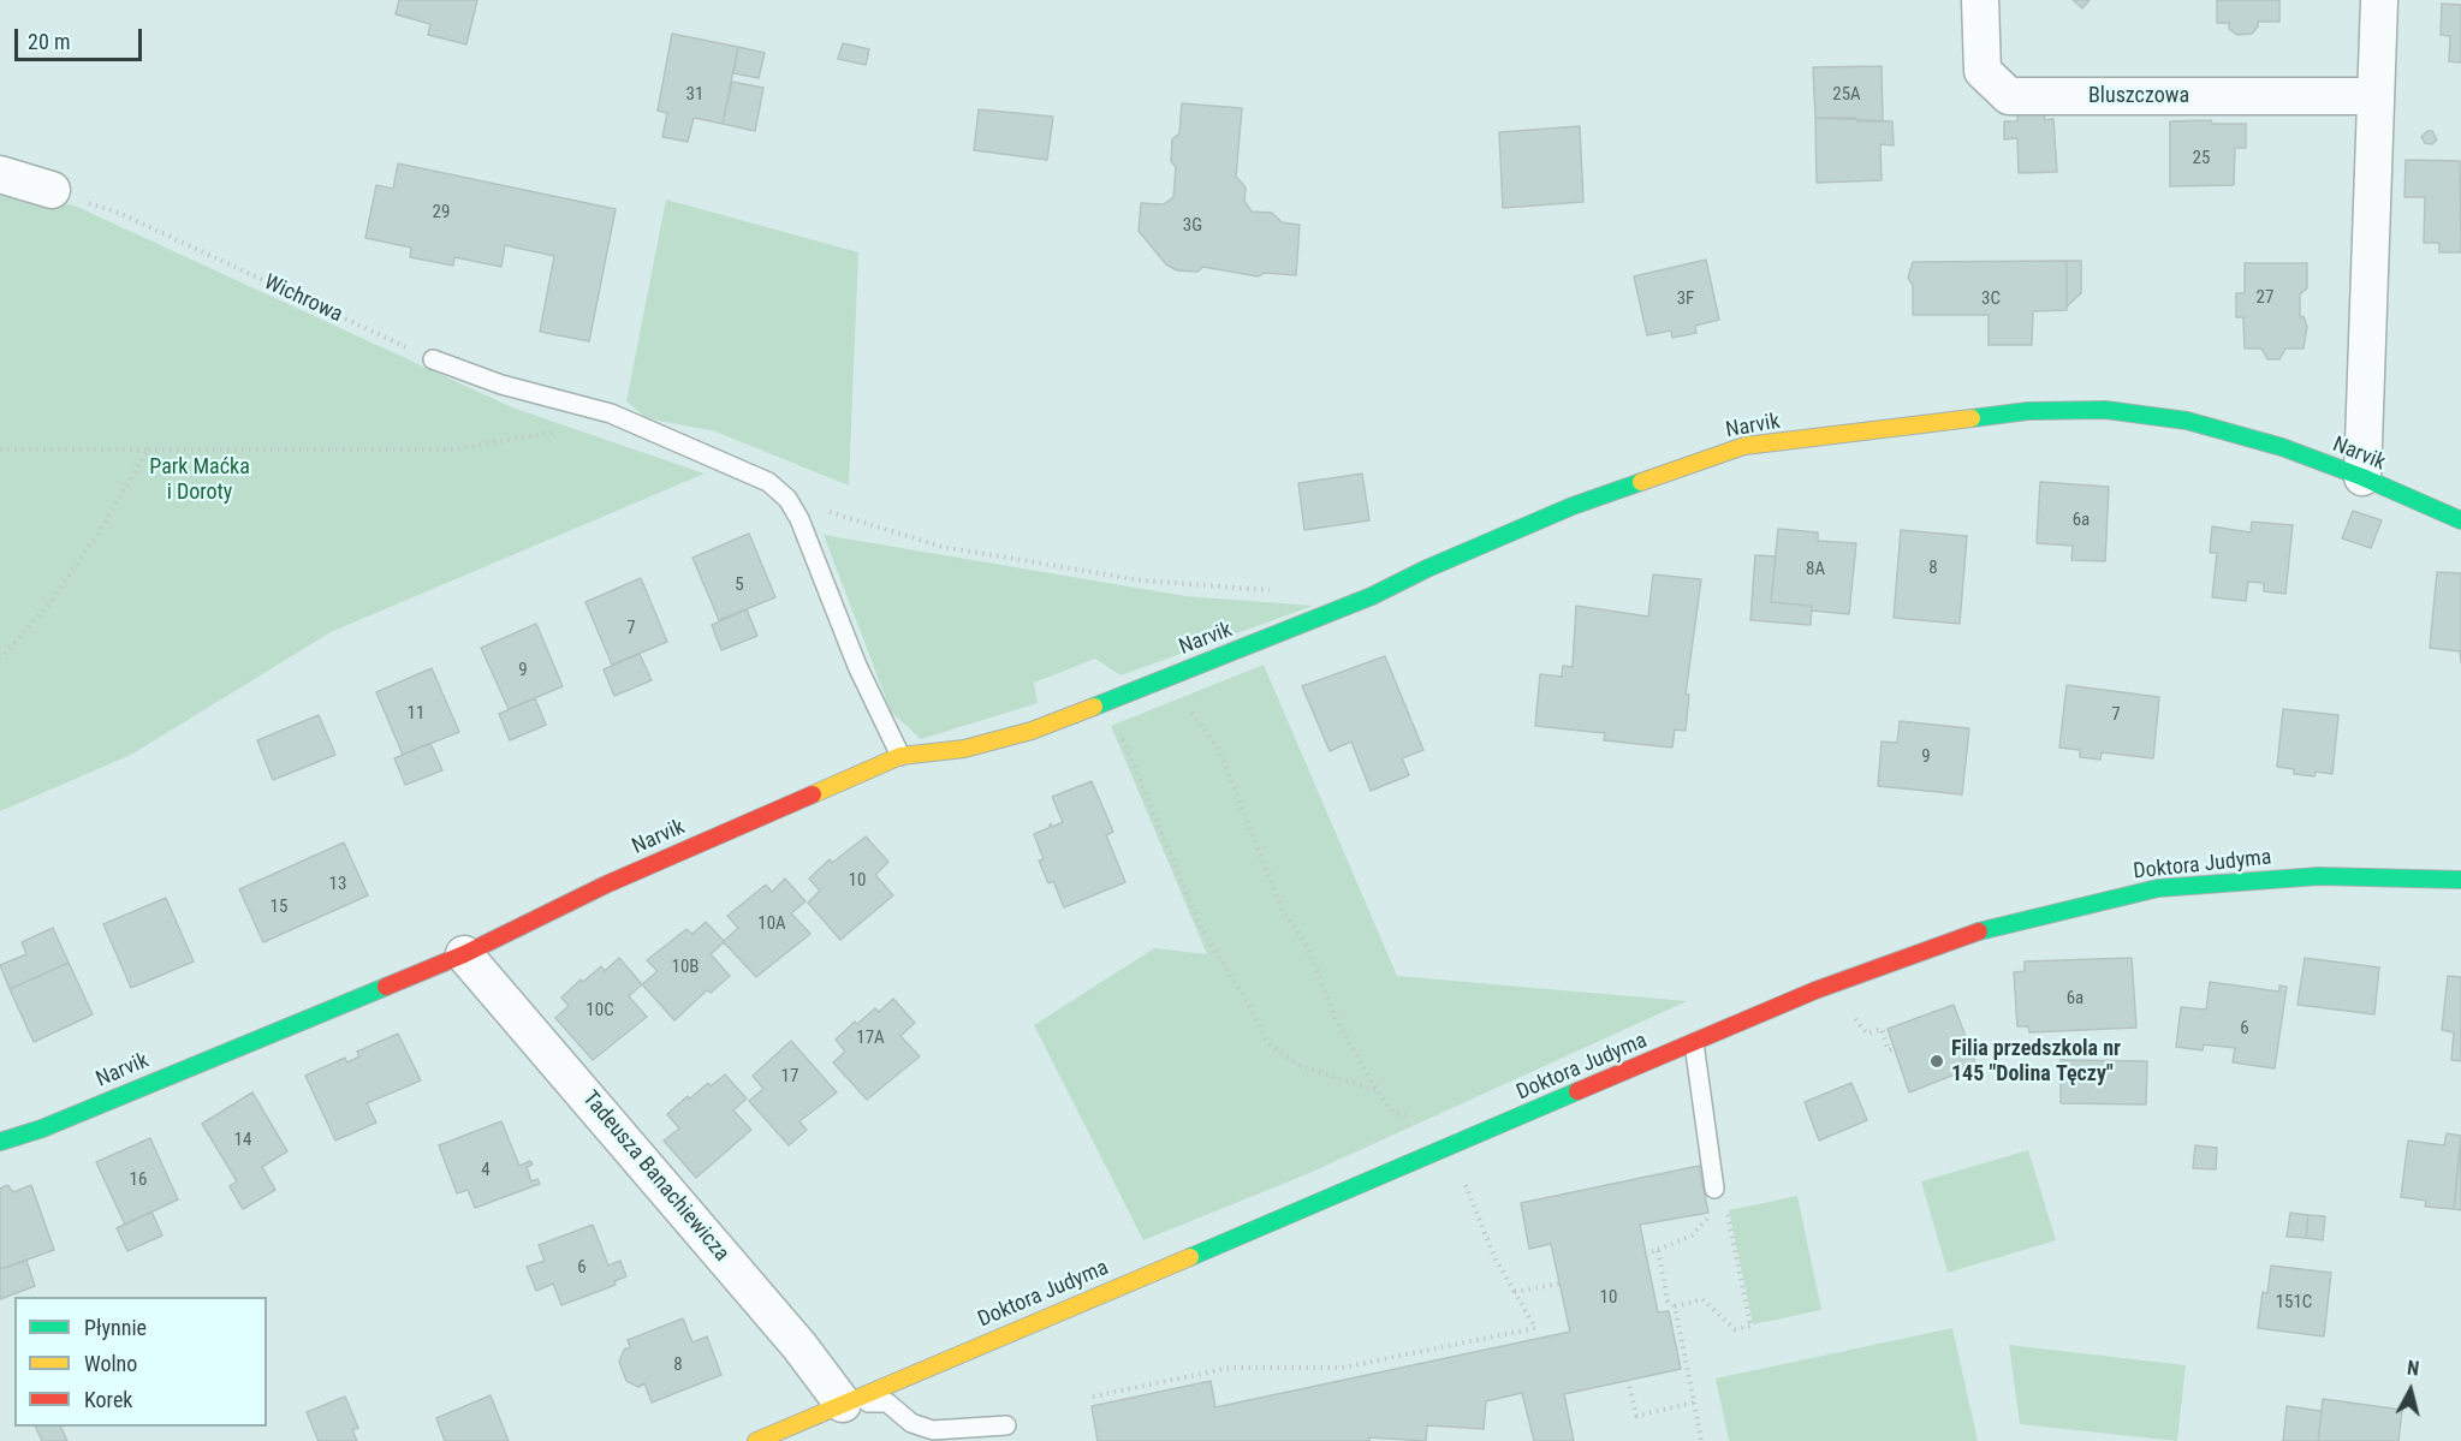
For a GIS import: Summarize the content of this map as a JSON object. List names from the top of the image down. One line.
{"streets":{"street":["Bluszczowa","Narvik","Doktora Judyma","Tadeusza Banachiewicza"],"path":["Wichrowa"]},"crossings":[["Narvik","Tadeusza Banachiewicza"],["Doktora Judyma","Tadeusza Banachiewicza"]],"parks":["Park Maćka i Doroty"],"places":["Filia przedszkola nr 145 \"Dolina Tęczy\""],"house_numbers":["31","25A","25","29","3G","27","3F","3C","6a","8","8A","5","7","9","11","7","9","10","13","15","10A","10B","6a","10C","6","17A","17","14","4","16","6","10","151C","8"],"legend":["Płynnie","Wolno","Korek"],"scale_bar":"20 m","north":"top"}
